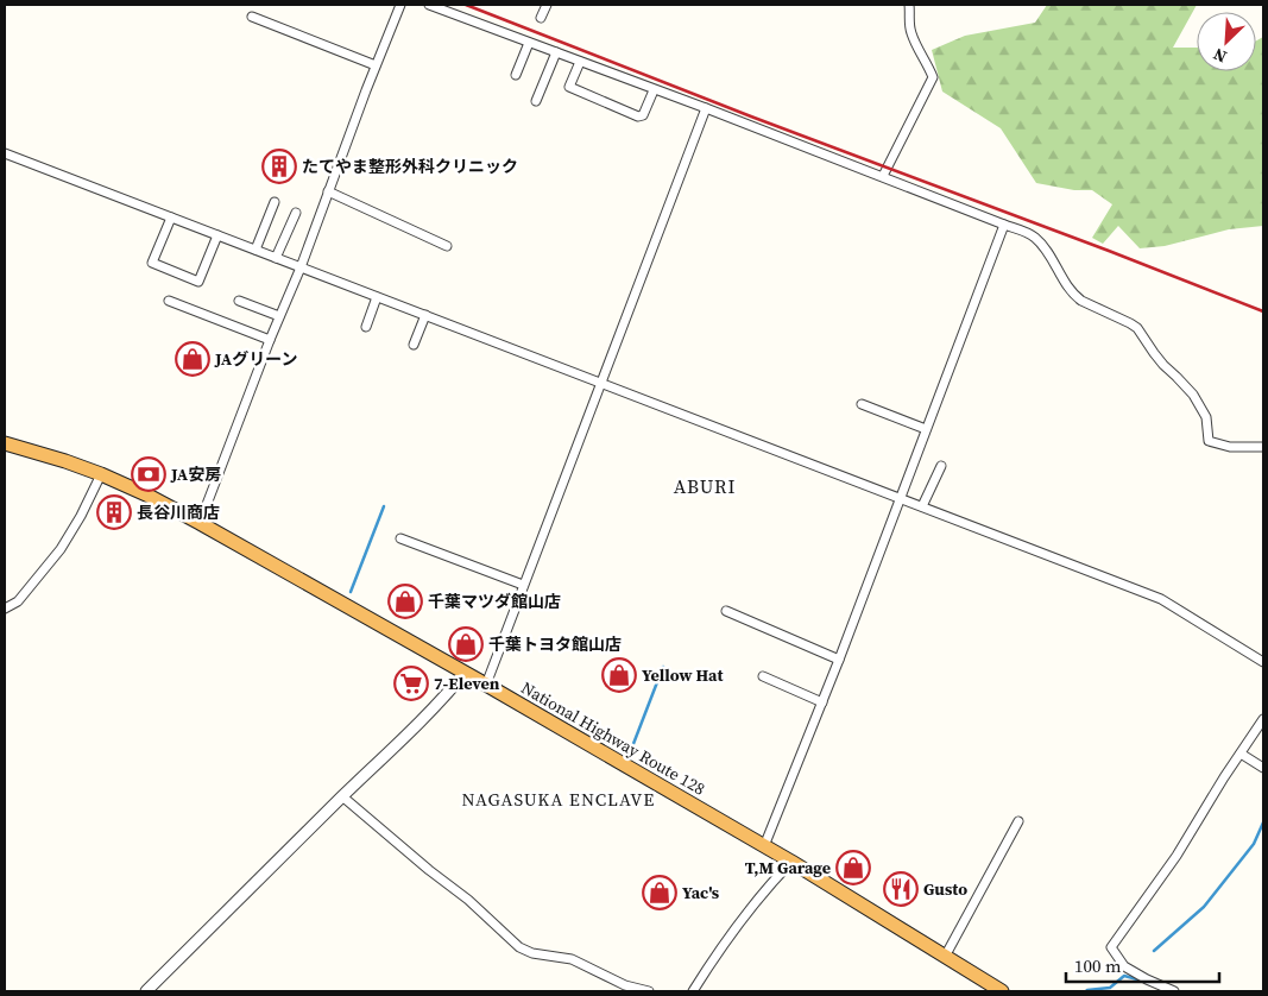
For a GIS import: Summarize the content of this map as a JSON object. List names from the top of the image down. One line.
{"streets":{"highway":["National Highway Route 128"]},"districts":["ABURI","NAGASUKA ENCLAVE"],"places":{"building":["たてやま整形外科クリニック","長谷川商店"],"shop":["JAグリーン","千葉マツダ館山店","千葉トヨタ館山店","Yellow Hat","T,M Garage","Yac's"],"bank":["JA安房"],"supermarket":["7-Eleven"],"restaurant":["Gusto"]},"scale_bar":"100 m","north":"bottom left"}
